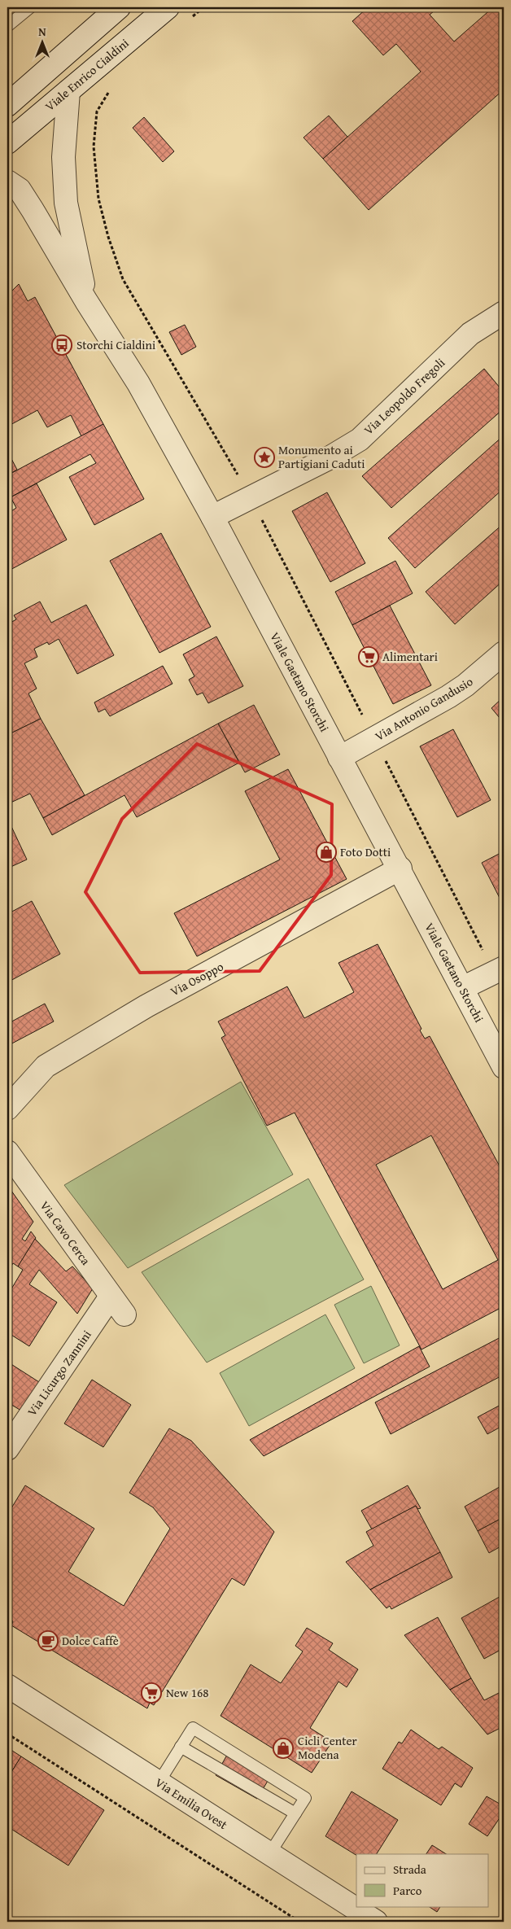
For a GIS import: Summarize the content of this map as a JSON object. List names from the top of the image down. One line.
{"streets":{"street":["Viale Enrico Cialdini","Via Leopoldo Fregoli","Viale Gaetano Storchi","Via Antonio Gandusio","Via Osoppo","Via Cavo Cerca","Via Licurgo Zannini","Via Emilia Ovest"]},"crossings":[["Viale Enrico Cialdini","Viale Gaetano Storchi"],["Via Leopoldo Fregoli","Viale Gaetano Storchi"],["Viale Gaetano Storchi","Via Antonio Gandusio"],["Viale Gaetano Storchi","Via Osoppo"],["Via Cavo Cerca","Via Licurgo Zannini"]],"places":{"bus stop":["Storchi Cialdini"],"place":["Monumento ai Partigiani Caduti"],"supermarket":["Alimentari","New 168"],"shop":["Foto Dotti","Cicli Center Modena"],"cafe":["Dolce Caffè"]},"legend":["Strada","Parco"],"north":"top"}
